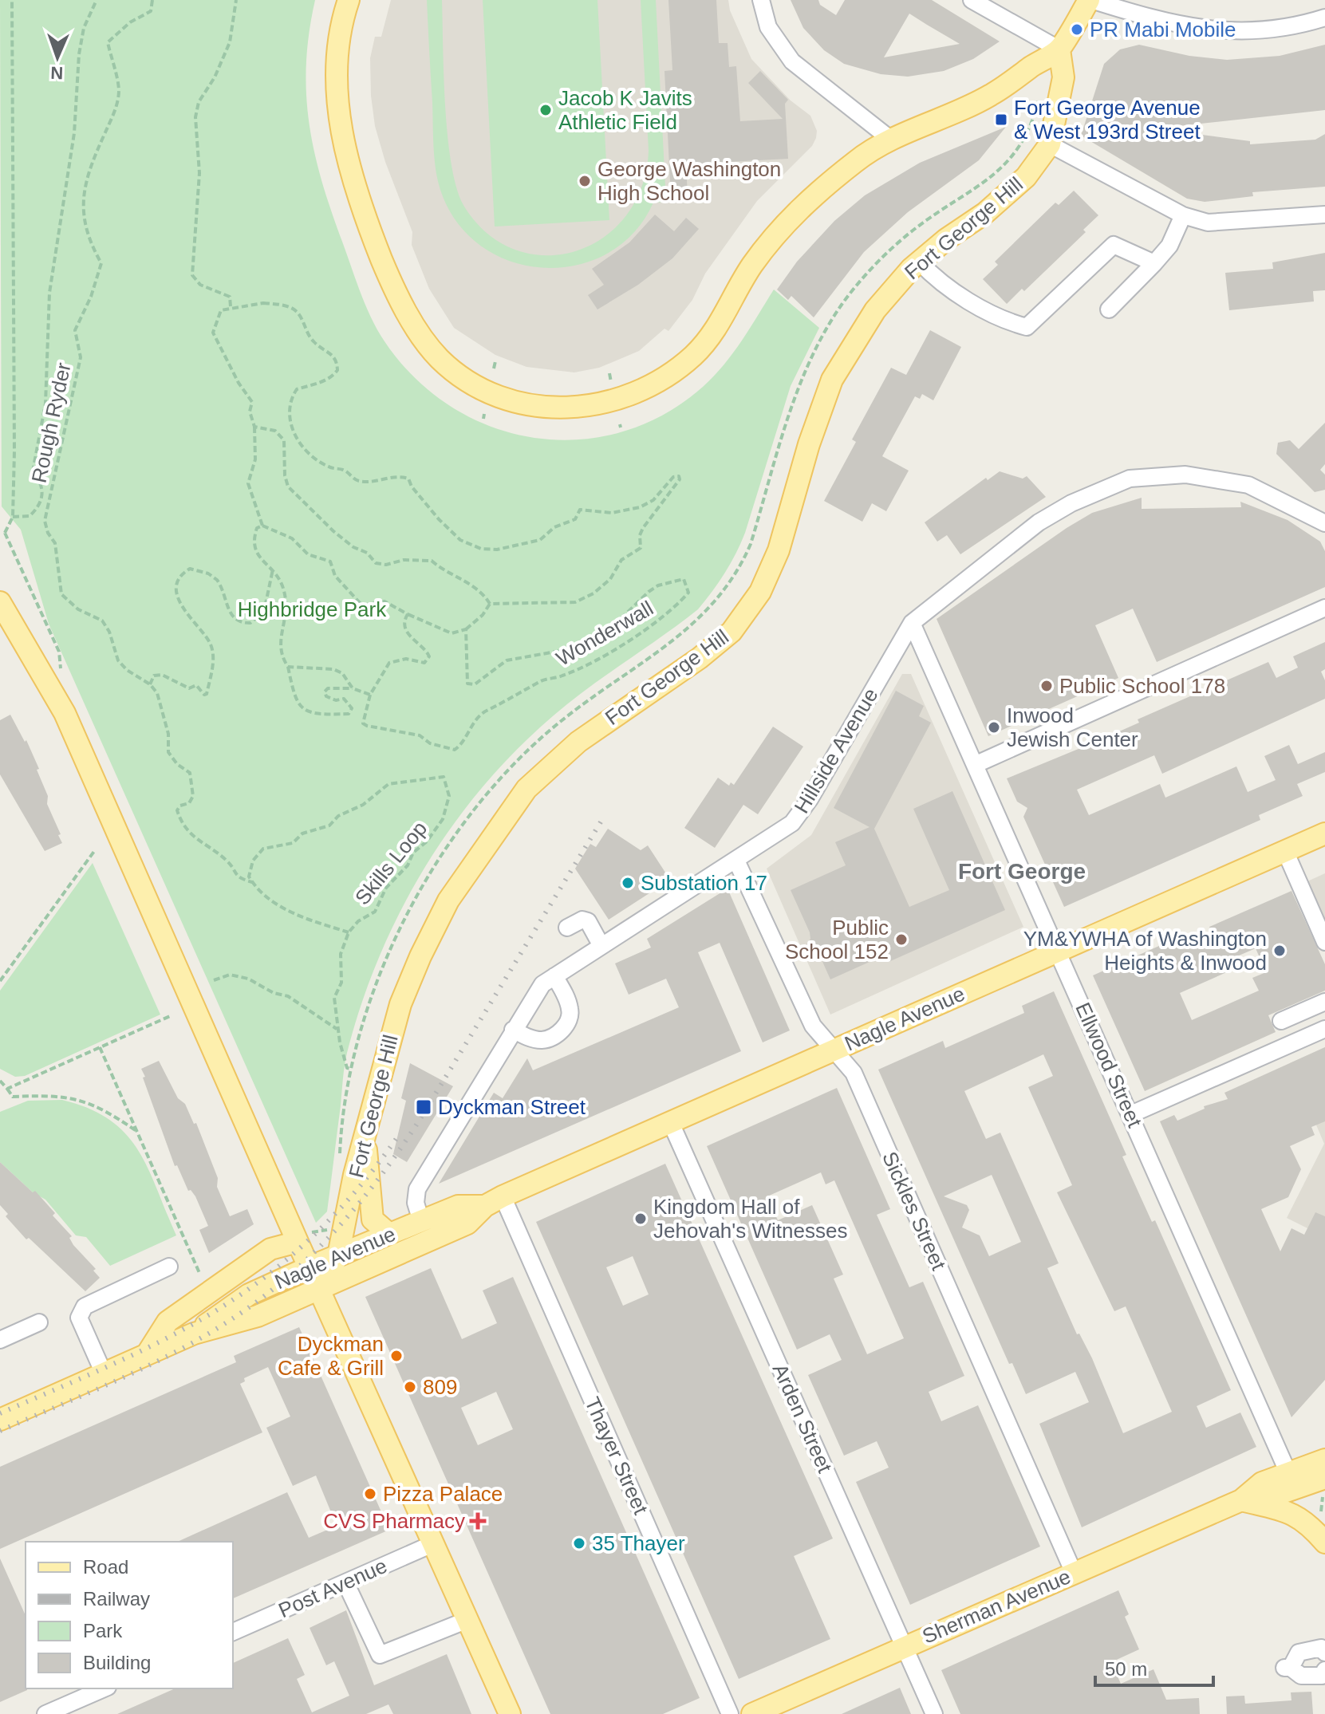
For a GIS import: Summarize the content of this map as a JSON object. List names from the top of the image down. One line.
{"streets":{"main road":["Fort George Hill","Nagle Avenue","Sherman Avenue"],"street":["Hillside Avenue","Ellwood Street","Sickles Street","Arden Street","Thayer Street","Post Avenue"],"path":["Rough Ryder","Wonderwall","Skills Loop"]},"crossings":[["Fort George Hill","Nagle Avenue"],["Hillside Avenue","Nagle Avenue"],["Hillside Avenue","Ellwood Street"],["Hillside Avenue","Sickles Street"],["Nagle Avenue","Ellwood Street"],["Nagle Avenue","Sickles Street"],["Nagle Avenue","Arden Street"],["Nagle Avenue","Thayer Street"],["Ellwood Street","Sherman Avenue"],["Sickles Street","Sherman Avenue"],["Arden Street","Sherman Avenue"]],"districts":["Fort George"],"parks":["Highbridge Park"],"places":{"other":["PR Mabi Mobile","Jacob K Javits Athletic Field","George Washington High School","Public School 178","Inwood Jewish Center","Substation 17","Public School 152","YM&YWHA of Washington Heights & Inwood","Kingdom Hall of Jehovah's Witnesses","Dyckman Cafe & Grill","809","Pizza Palace","35 Thayer"],"transit":["Fort George Avenue & West 193rd Street","Dyckman Street"],"health":["CVS Pharmacy"]},"legend":["Road","Railway","Park","Building"],"scale_bar":"50 m","north":"bottom"}
